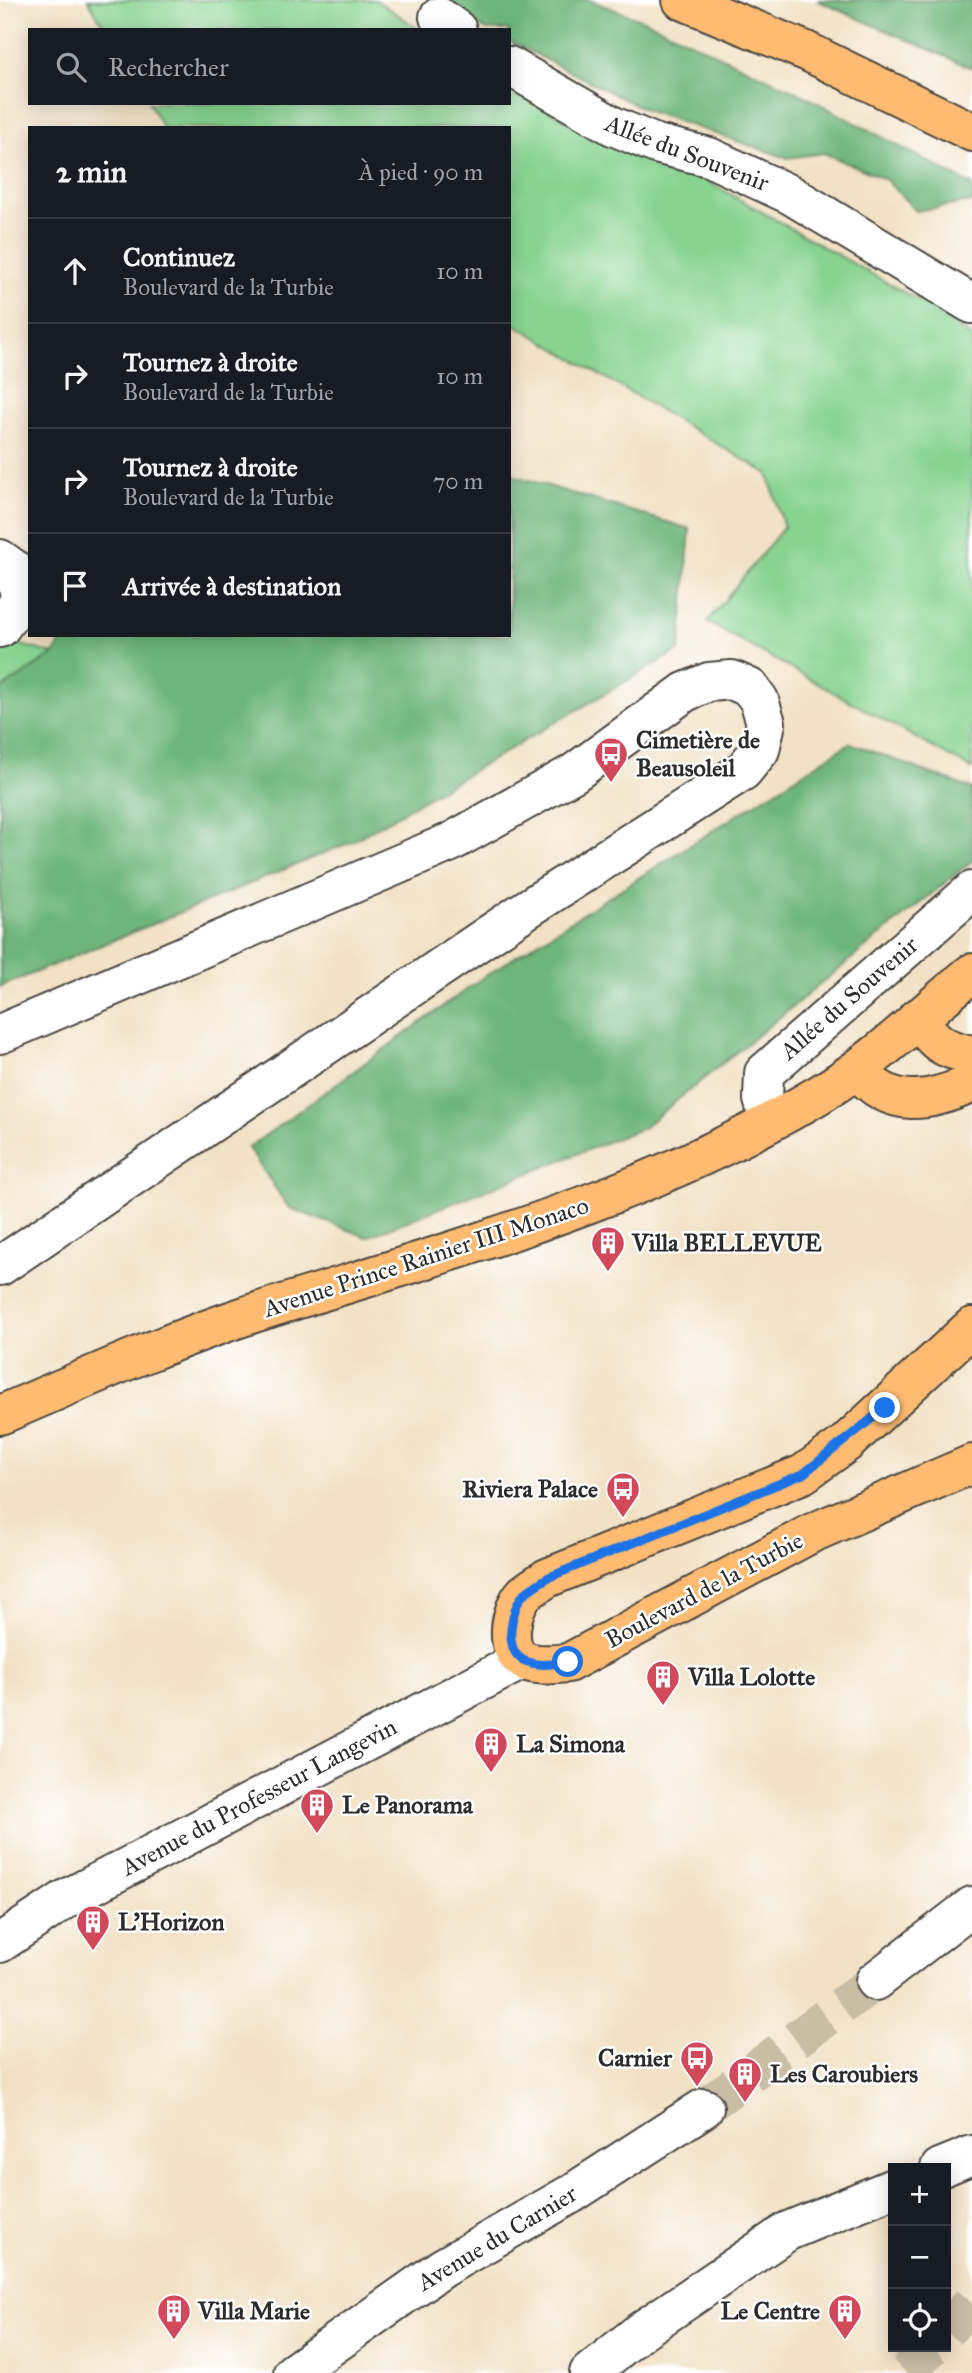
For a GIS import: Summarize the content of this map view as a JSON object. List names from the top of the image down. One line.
{"streets":{"main road":["Avenue Prince Rainier III Monaco","Boulevard de la Turbie"],"street":["Allée du Souvenir","Avenue du Professeur Langevin","Avenue du Carnier"]},"crossings":[["Allée du Souvenir","Avenue Prince Rainier III Monaco"],["Boulevard de la Turbie","Avenue du Professeur Langevin"]],"places":{"bus stop":["Cimetière de Beausoleil","Riviera Palace","Carnier"],"building":["Villa BELLEVUE","Villa Lolotte","La Simona","Le Panorama","L'Horizon","Les Caroubiers","Villa Marie","Le Centre"]},"page":{"search":"Rechercher","heading":["2 min","À pied · 90 m"],"list":[["Continuez","Boulevard de la Turbie","10 m"],["Tournez à droite","Boulevard de la Turbie","10 m"],["Tournez à droite","Boulevard de la Turbie","70 m"],"Arrivée à destination"],"map_buttons":["+","−"]}}
